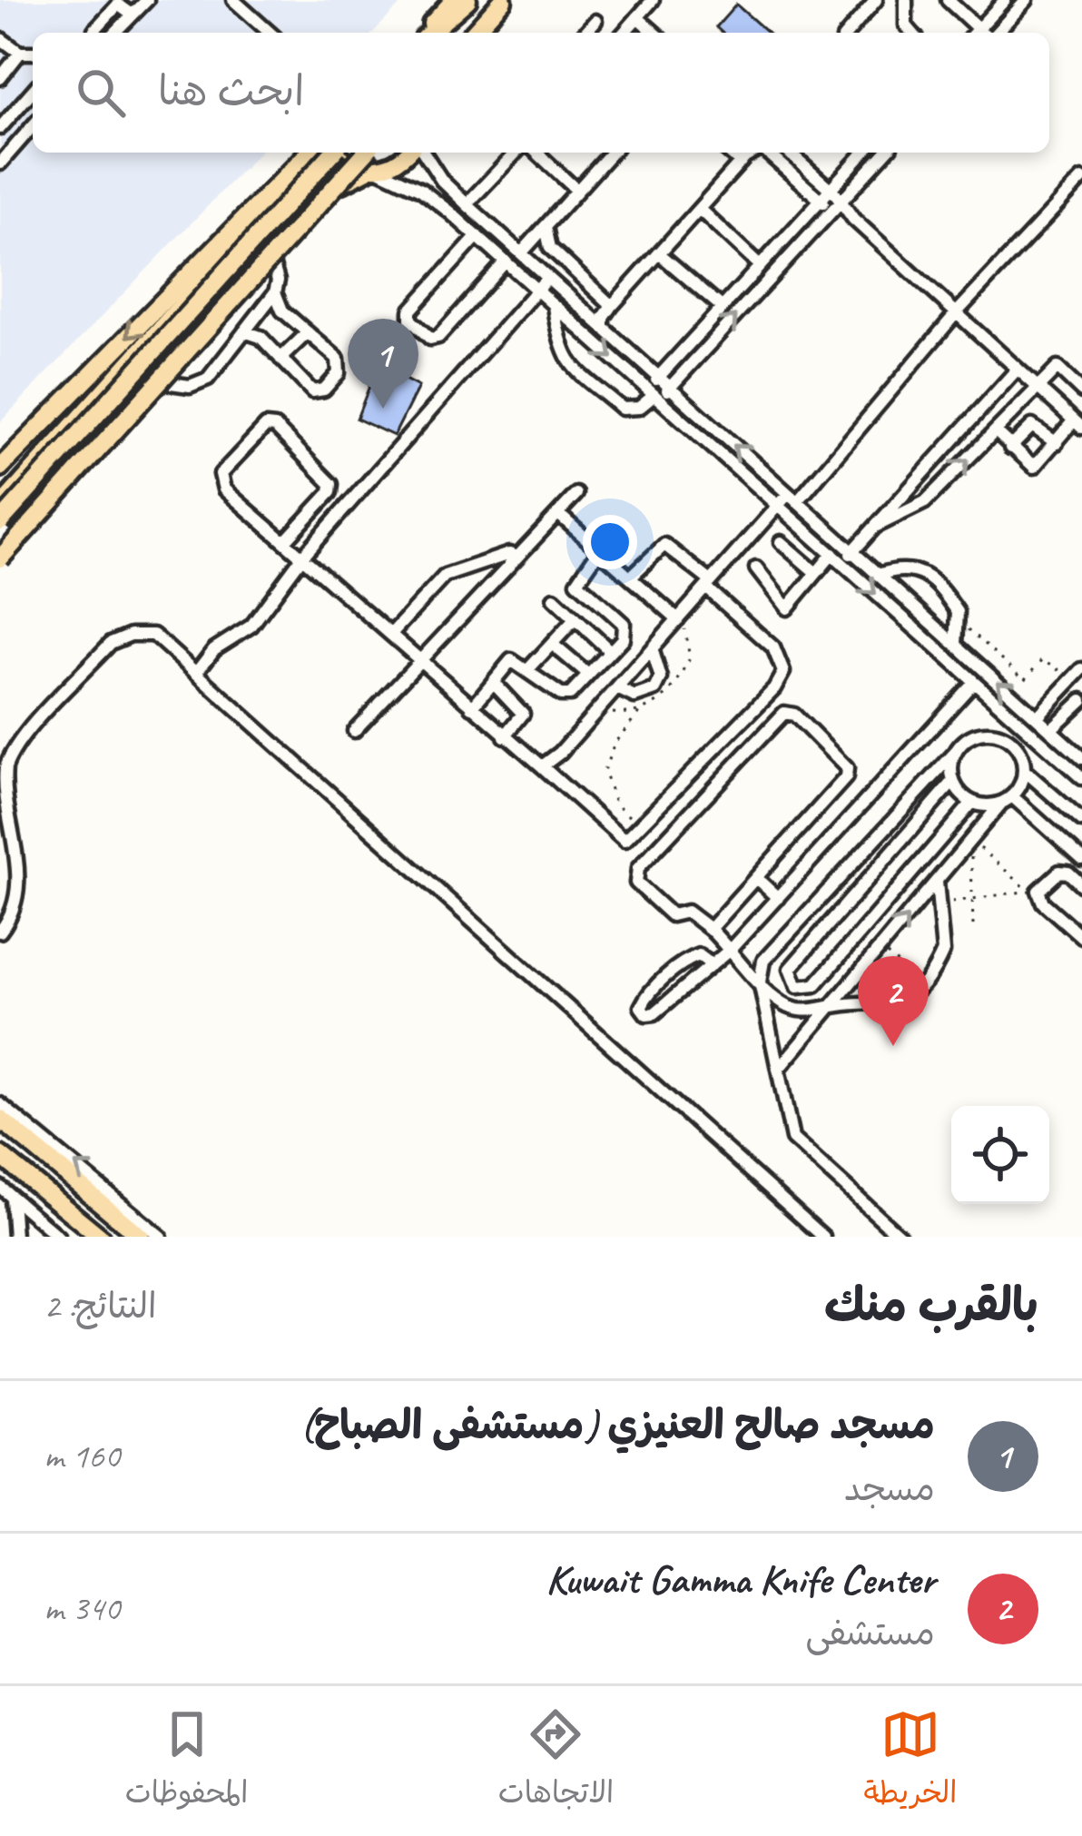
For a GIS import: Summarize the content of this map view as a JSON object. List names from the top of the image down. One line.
{"page":{"search":"ابحث هنا","pins":["1","2"],"heading":["بالقرب منك","النتائج: 2"],"list":[{"mark":"1","name":"مسجد صالح العنيزي (مستشفى الصباح)","note":"مسجد","value":"160 m"},{"mark":"2","name":"Kuwait Gamma Knife Center","note":"مستشفى","value":"340 m"}],"nav":["الخريطة","الاتجاهات","المحفوظات"]}}
